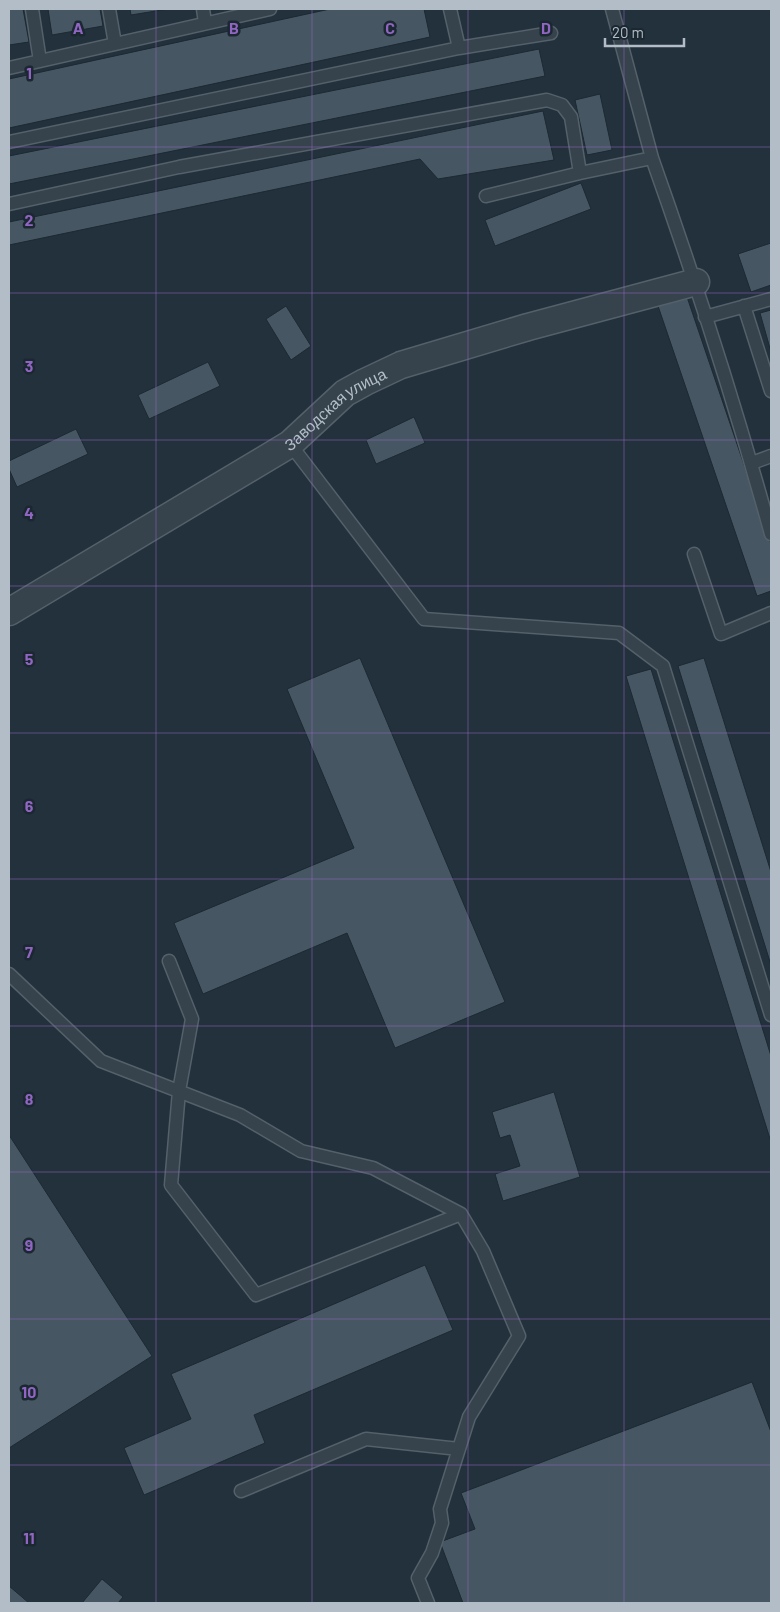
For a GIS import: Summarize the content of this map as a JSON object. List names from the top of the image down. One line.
{"streets":{"street":["Заводская улица"]},"scale_bar":"20 m","grid":{"columns":["A","B","C","D"],"rows":["1","2","3","4","5","6","7","8","9","10","11"]}}
